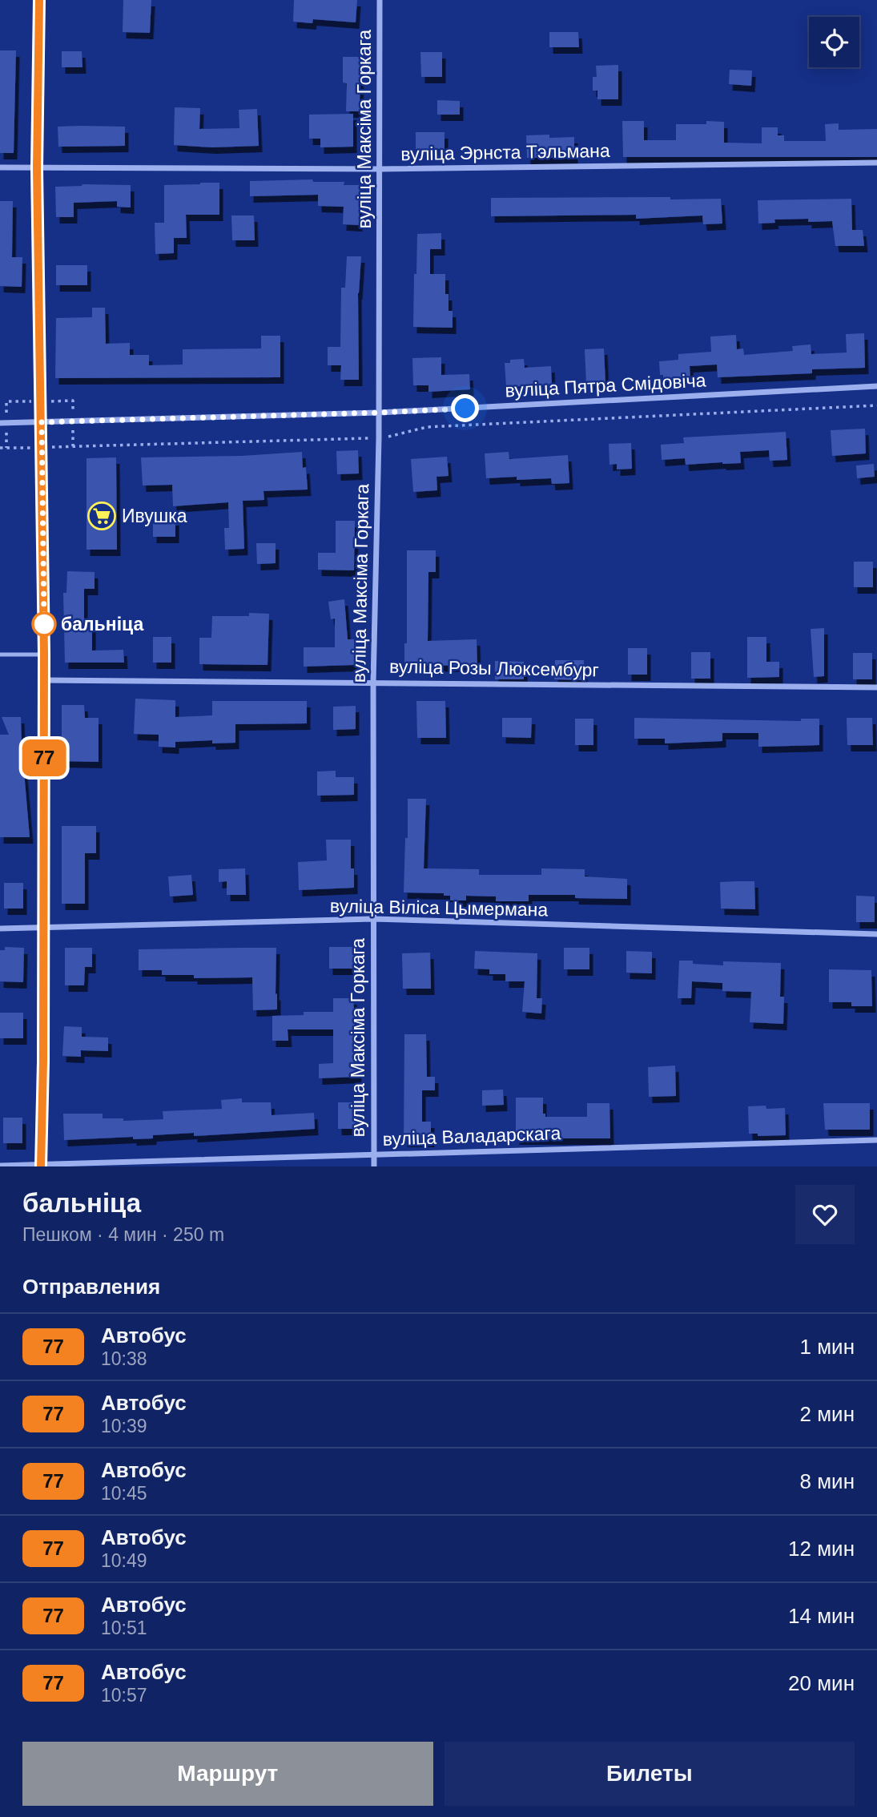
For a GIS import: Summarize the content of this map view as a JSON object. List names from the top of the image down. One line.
{"streets":{"street":["вуліца Максіма Горкага","вуліца Эрнста Тэльмана","вуліца Пятра Смідовіча","вуліца Розы Люксембург","вуліца Віліса Цымермана","вуліца Валадарскага"]},"crossings":[["вуліца Максіма Горкага","вуліца Эрнста Тэльмана"],["вуліца Максіма Горкага","вуліца Пятра Смідовіча"],["вуліца Максіма Горкага","вуліца Розы Люксембург"],["вуліца Максіма Горкага","вуліца Віліса Цымермана"],["вуліца Максіма Горкага","вуліца Валадарскага"]],"places":{"supermarket":["Ивушка"],"other":["бальніца"]},"lines":["bus line 77"],"page":{"on_map":"77","heading":[["бальніца","Пешком · 4 мин · 250 m"],"Отправления"],"list":[{"mark":"77","name":"Автобус","note":"10:38","value":"1 мин"},{"mark":"77","name":"Автобус","note":"10:39","value":"2 мин"},{"mark":"77","name":"Автобус","note":"10:45","value":"8 мин"},{"mark":"77","name":"Автобус","note":"10:49","value":"12 мин"},{"mark":"77","name":"Автобус","note":"10:51","value":"14 мин"},{"mark":"77","name":"Автобус","note":"10:57","value":"20 мин"}],"buttons":["Маршрут","Билеты"]}}
